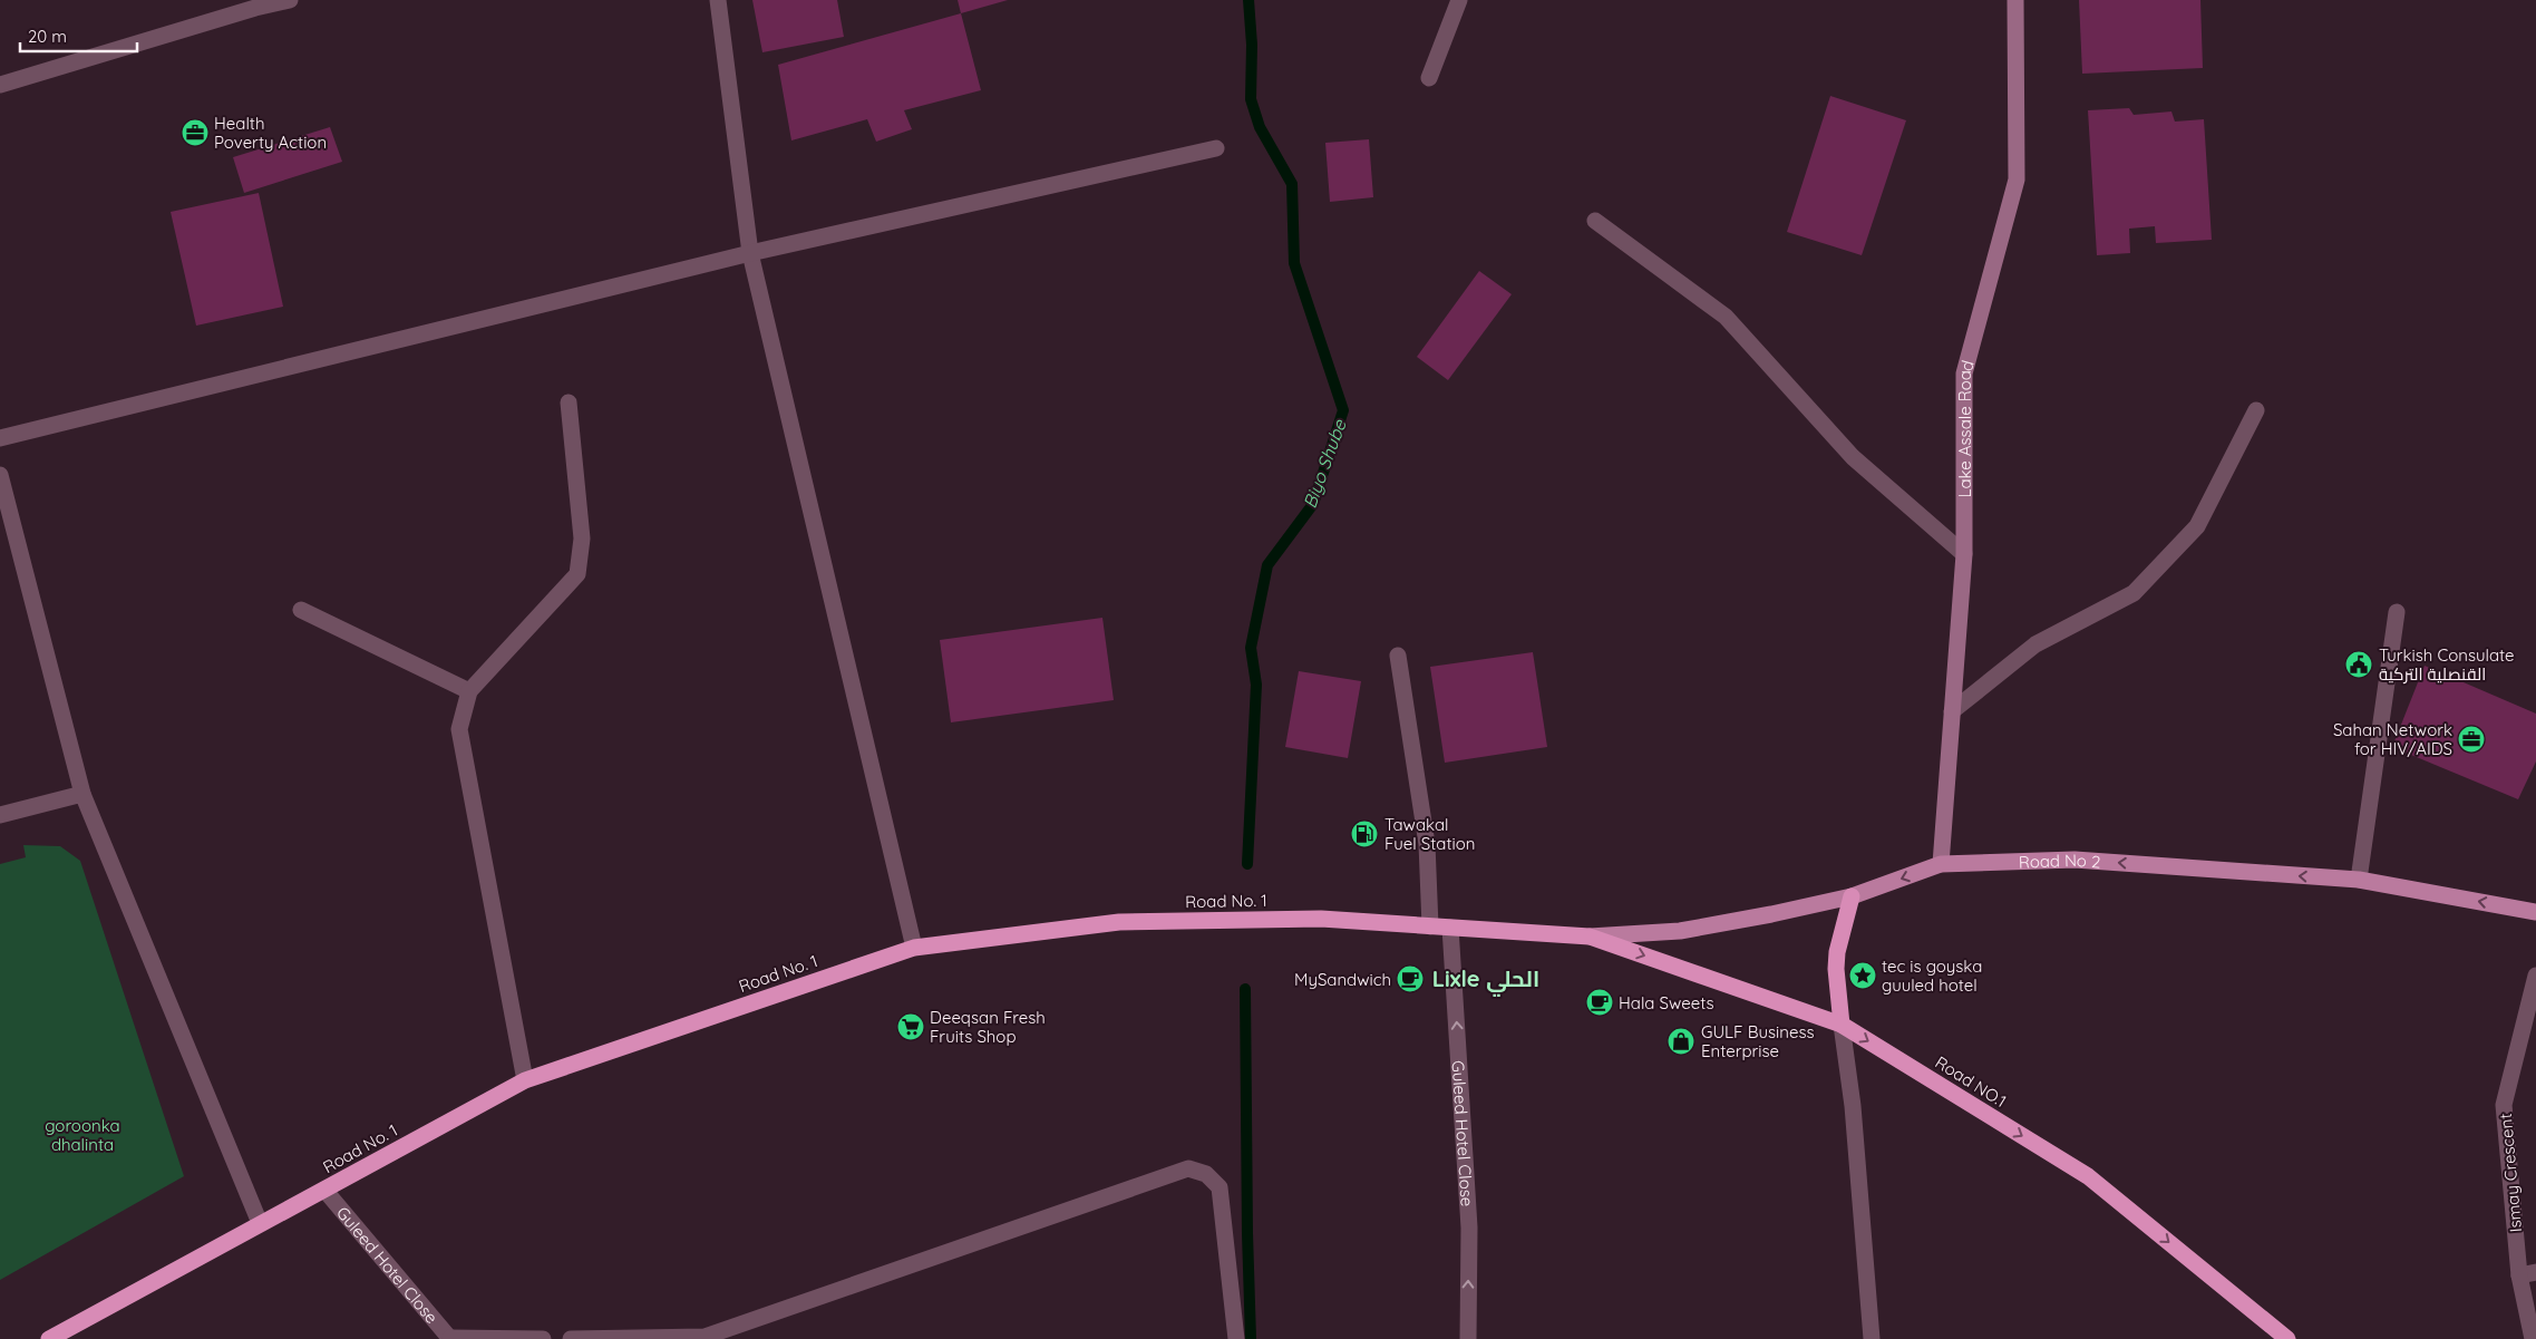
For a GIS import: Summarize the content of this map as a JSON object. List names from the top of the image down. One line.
{"streets":{"highway":["Road No. 1","Road NO.1"],"main road":["Road No 2"],"street":["Lake Assale Road","Guleed Hotel Close","Ismay Crescent"]},"crossings":[["Lake Assale Road","Road No 2"],["Road No 2","Road No. 1"],["Road No 2","Road NO.1"],["Road No. 1","Road NO.1"],["Road No. 1","Guleed Hotel Close"]],"one_way":["Road No 2","Road NO.1","Guleed Hotel Close"],"districts":["Lixle الحلي"],"water":["Biyo Shube"],"parks":["goroonka dhalinta"],"places":{"office":["Health Poverty Action","Sahan Network for HIV/AIDS"],"public building":["Turkish Consulate القنصلية التركية"],"fuel station":["Tawakal Fuel Station"],"place":["tec is goyska guuled hotel"],"cafe":["MySandwich","Hala Sweets"],"supermarket":["Deeqsan Fresh Fruits Shop"],"shop":["GULF Business Enterprise"]},"scale_bar":"20 m"}
